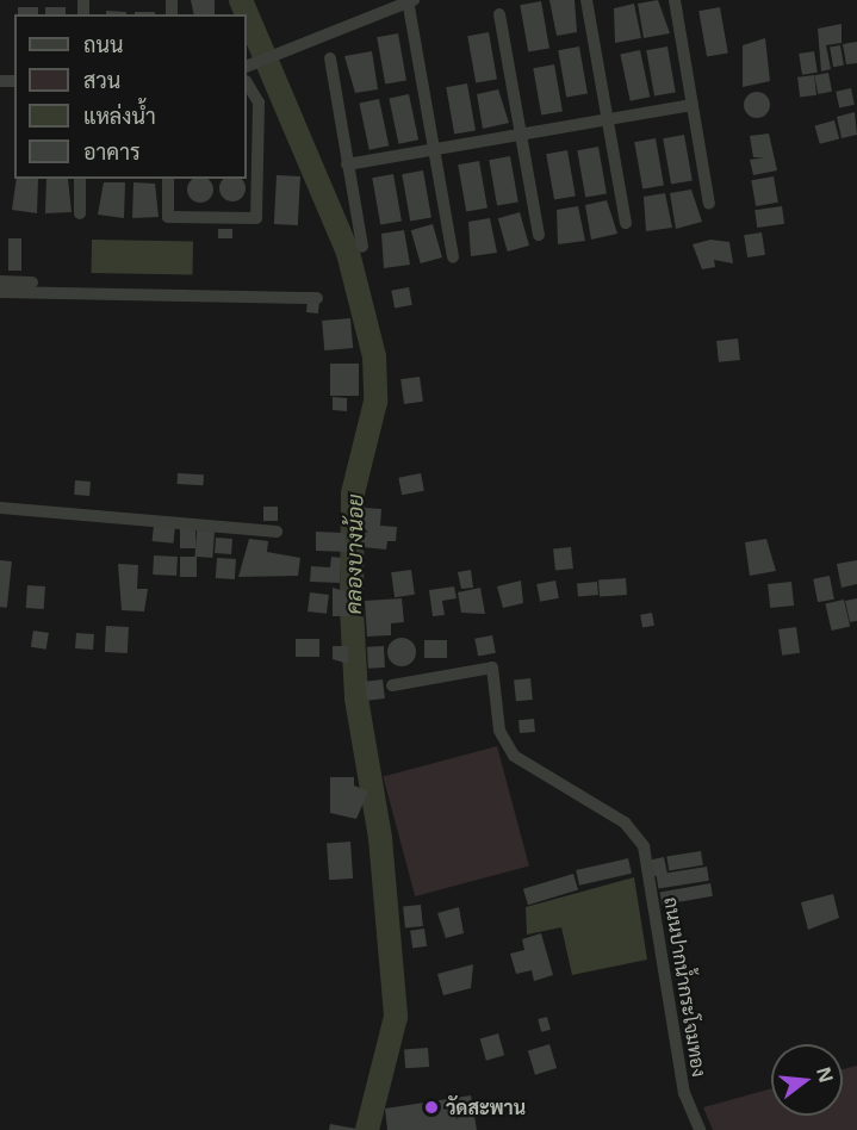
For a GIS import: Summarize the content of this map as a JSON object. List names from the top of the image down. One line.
{"streets":{"street":["ถนนปากน้ำกระโจมทอง"]},"water":["คลองบางน้อย"],"places":["วัดสะพาน"],"legend":["ถนน","สวน","แหล่งน้ำ","อาคาร"],"north":"right"}
